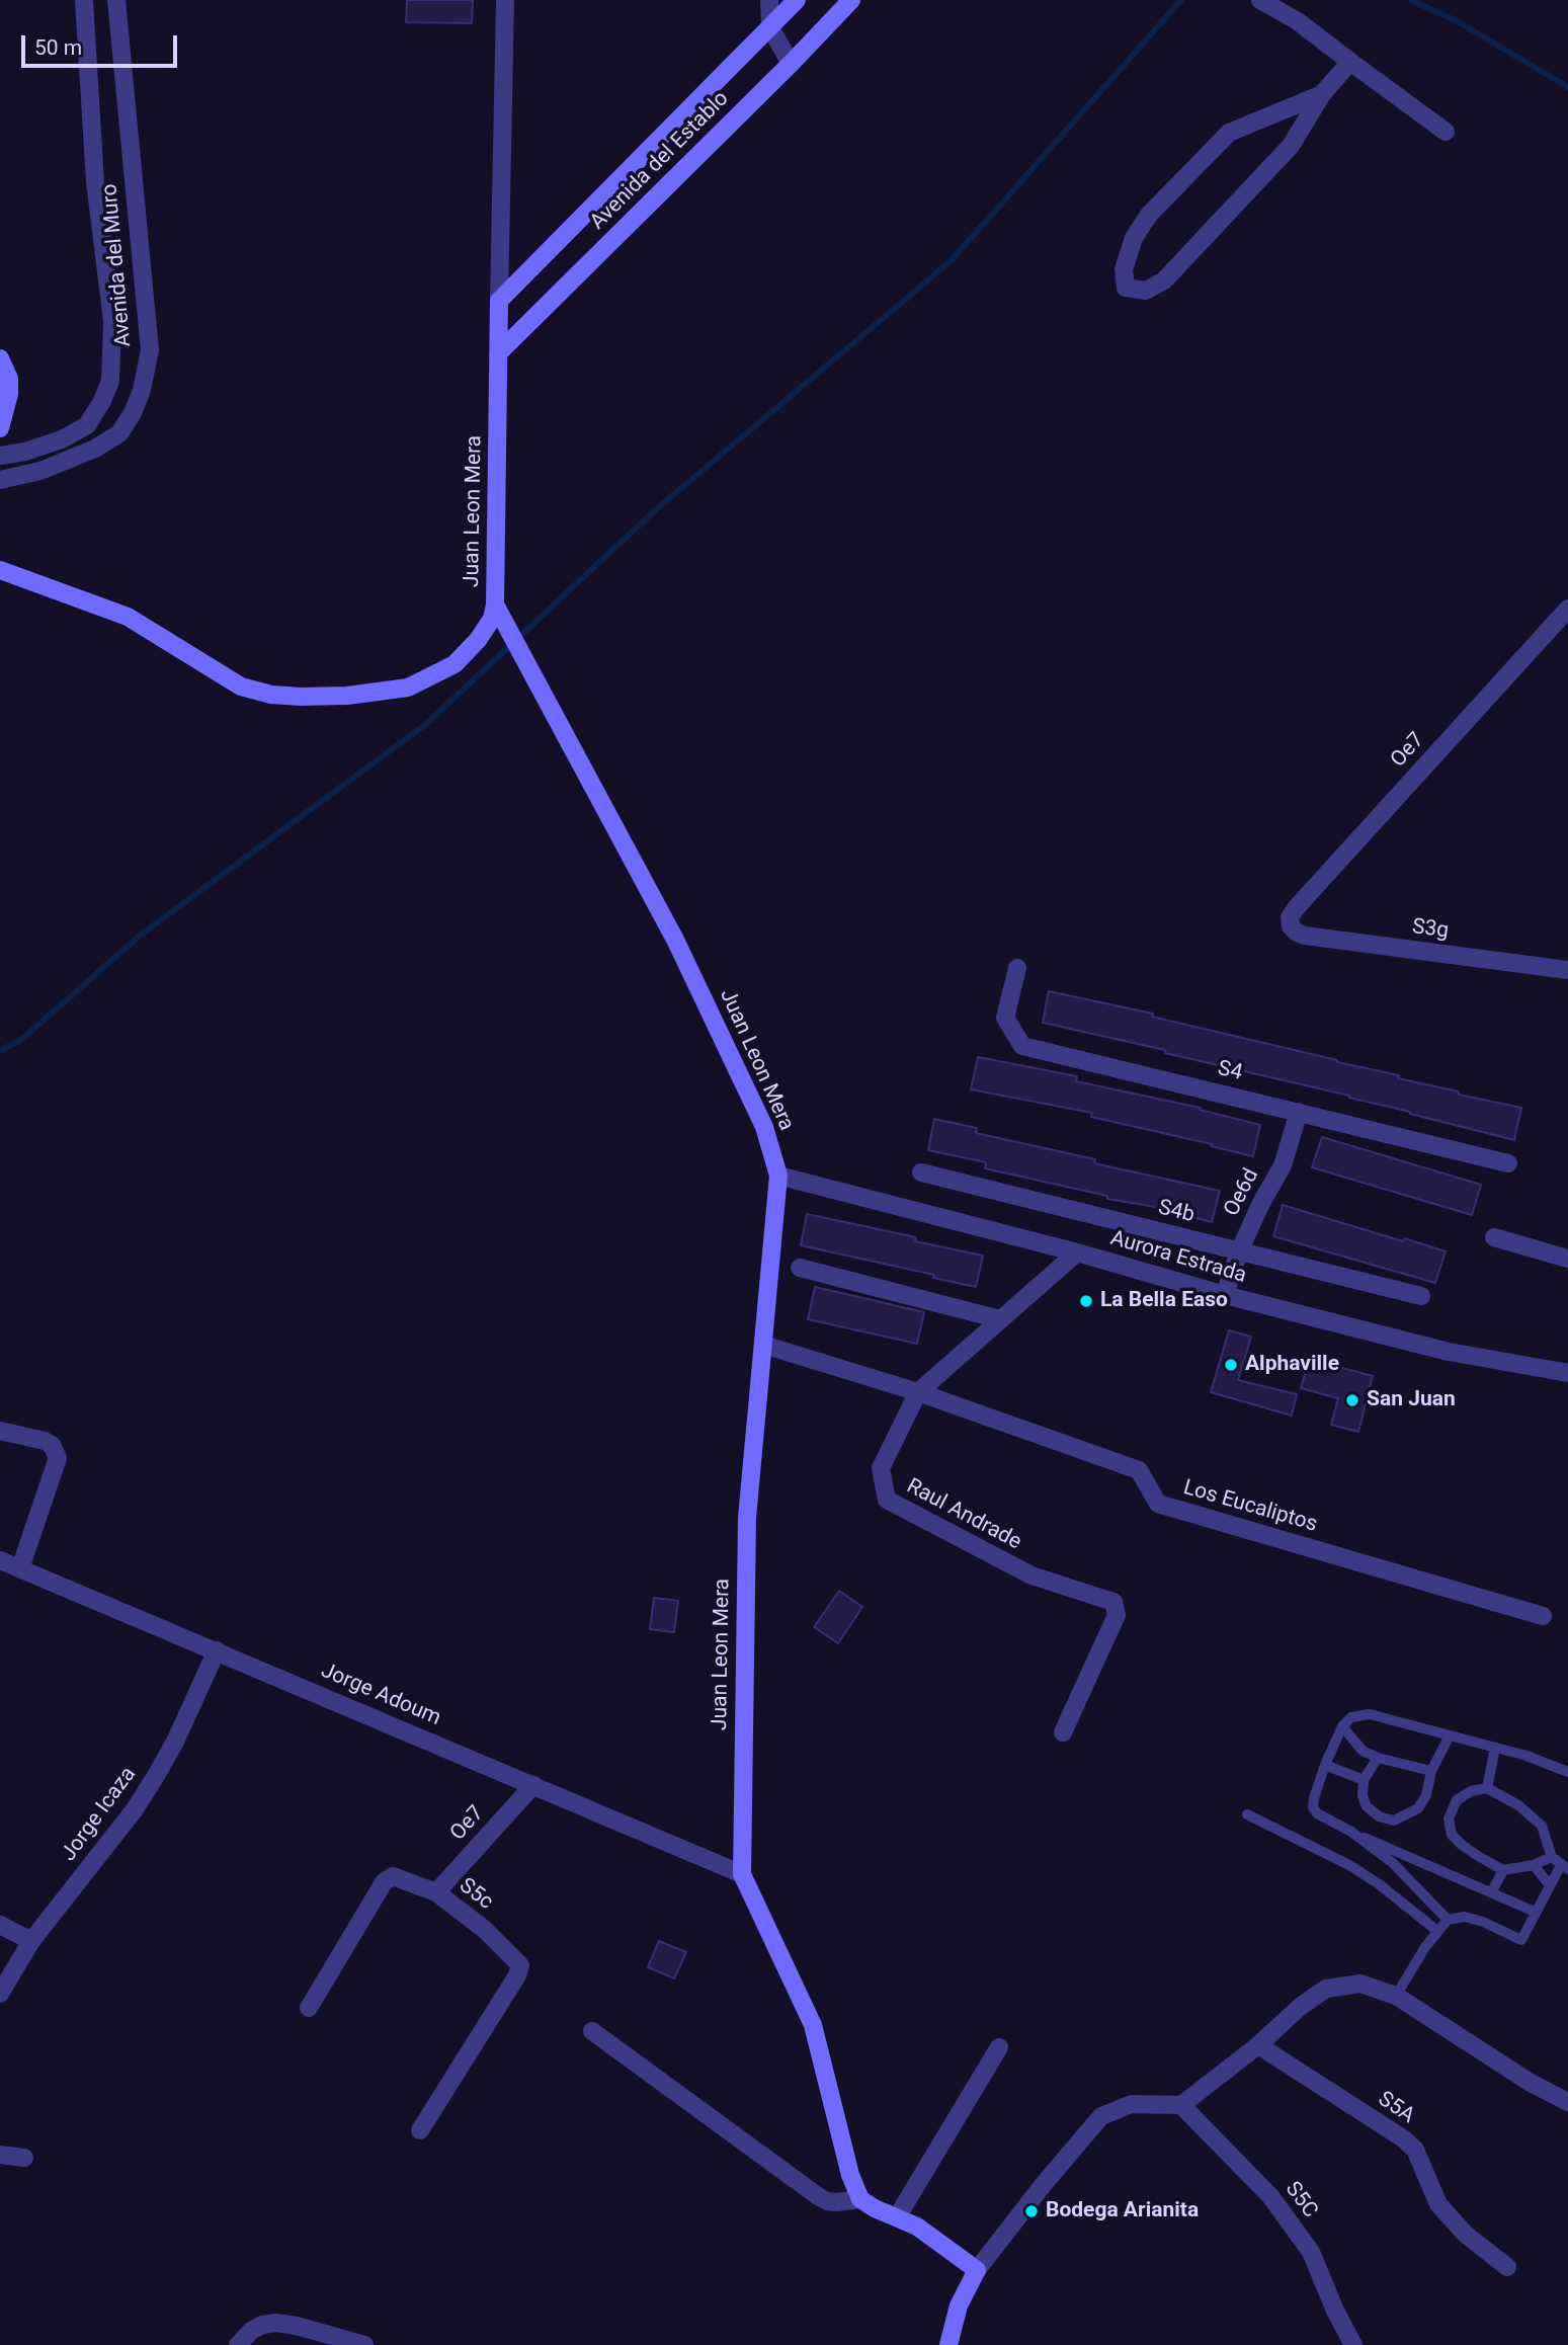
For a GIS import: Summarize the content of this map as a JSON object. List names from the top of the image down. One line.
{"streets":{"street":["Avenida del Establo","Avenida del Muro","Juan Leon Mera","Oe7","S3g","S4","Oe6d","S4b","Aurora Estrada","Los Eucaliptos","Raul Andrade","Jorge Adoum","Jorge Icaza","S5c","S5A","S5C"]},"crossings":[["Avenida del Establo","Juan Leon Mera"],["Juan Leon Mera","Aurora Estrada"],["Juan Leon Mera","Los Eucaliptos"],["Juan Leon Mera","Jorge Adoum"],["Oe7","S3g"],["Oe7","Jorge Adoum"],["Oe7","S5c"],["S4","Oe6d"],["Oe6d","S4b"],["Oe6d","Aurora Estrada"],["Aurora Estrada","Raul Andrade"],["Los Eucaliptos","Raul Andrade"],["Jorge Adoum","Jorge Icaza"]],"places":["La Bella Easo","Alphaville","San Juan","Bodega Arianita"],"scale_bar":"50 m"}
